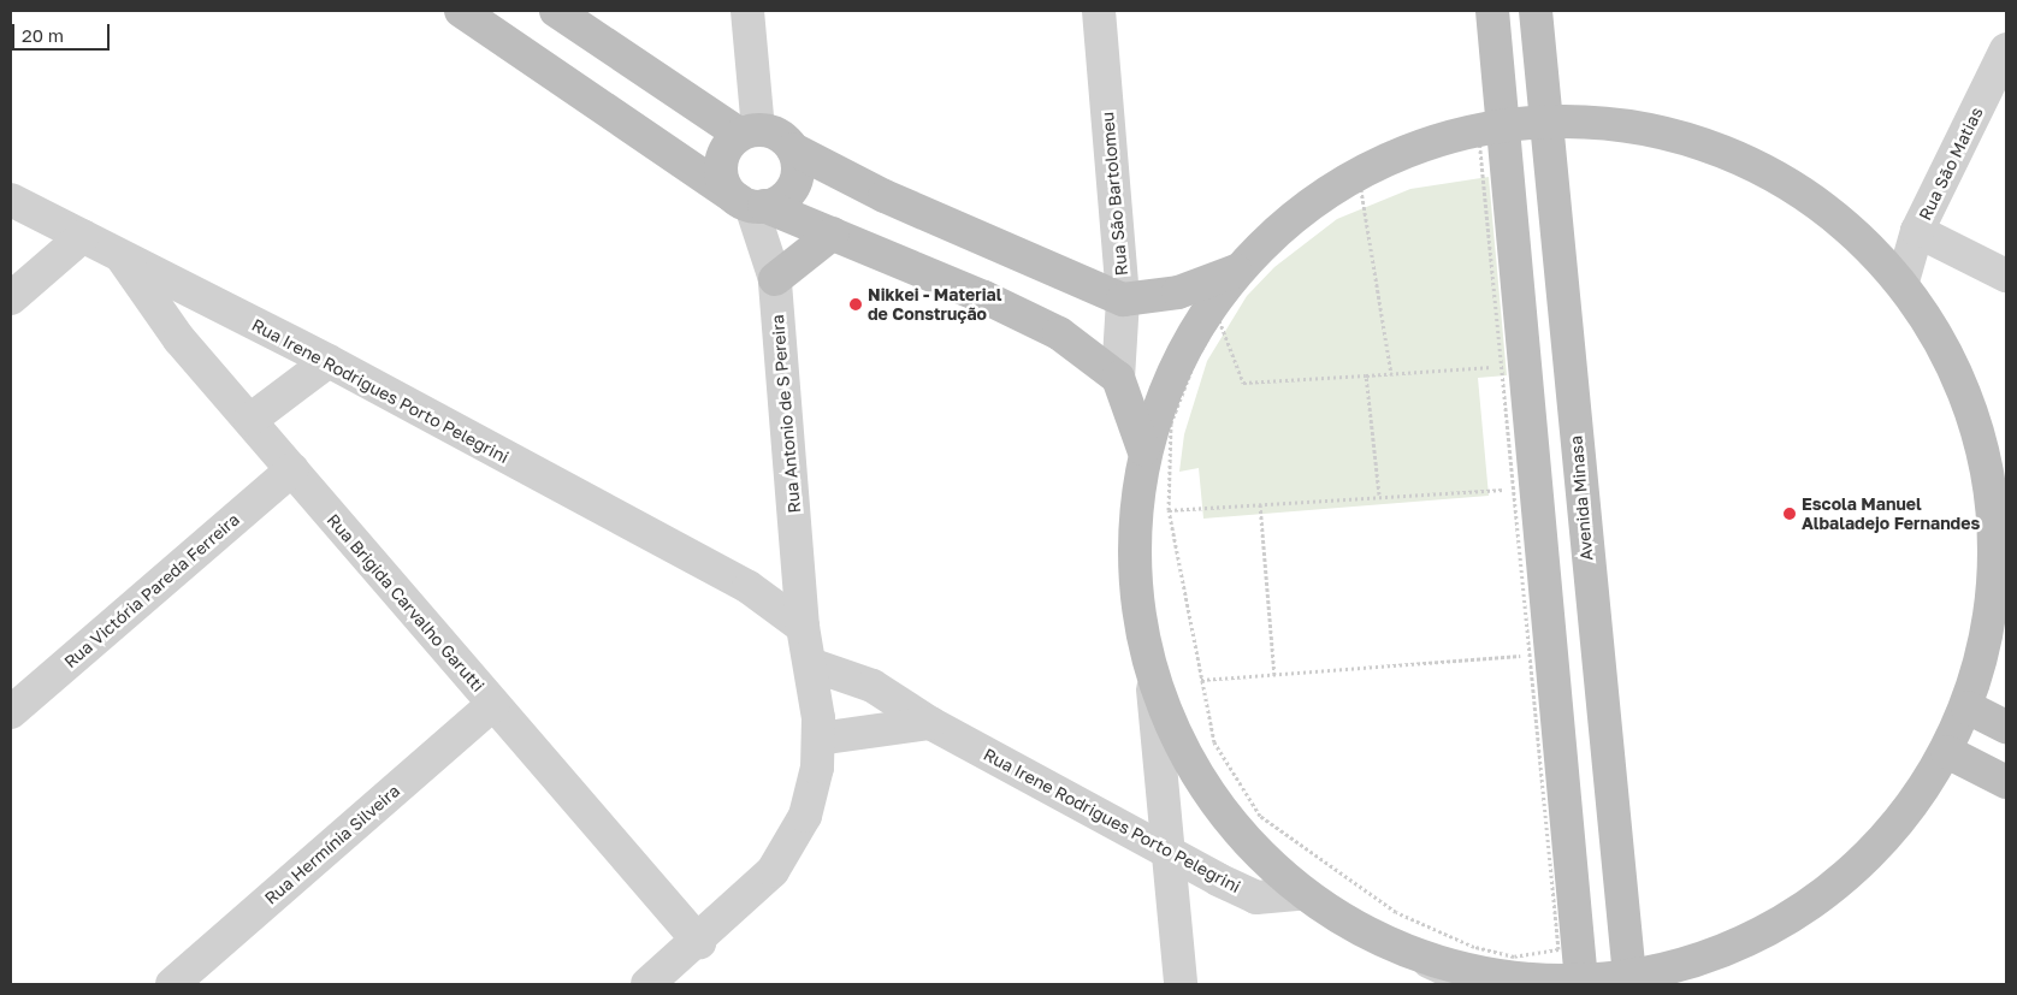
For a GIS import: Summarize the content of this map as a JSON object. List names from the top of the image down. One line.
{"streets":{"main road":["Avenida Minasa"],"street":["Rua São Matias","Rua São Bartolomeu","Rua Irene Rodrigues Porto Pelegrini","Rua Antonio de S Pereira","Rua Victória Pareda Ferreira","Rua Brigida Carvalho Garutti","Rua Hermínia Silveira"]},"crossings":[["Rua Irene Rodrigues Porto Pelegrini","Rua Antonio de S Pereira"],["Rua Irene Rodrigues Porto Pelegrini","Rua Brigida Carvalho Garutti"],["Rua Victória Pareda Ferreira","Rua Brigida Carvalho Garutti"],["Rua Brigida Carvalho Garutti","Rua Hermínia Silveira"]],"places":["Nikkei - Material de Construção","Escola Manuel Albaladejo Fernandes"],"scale_bar":"20 m"}
